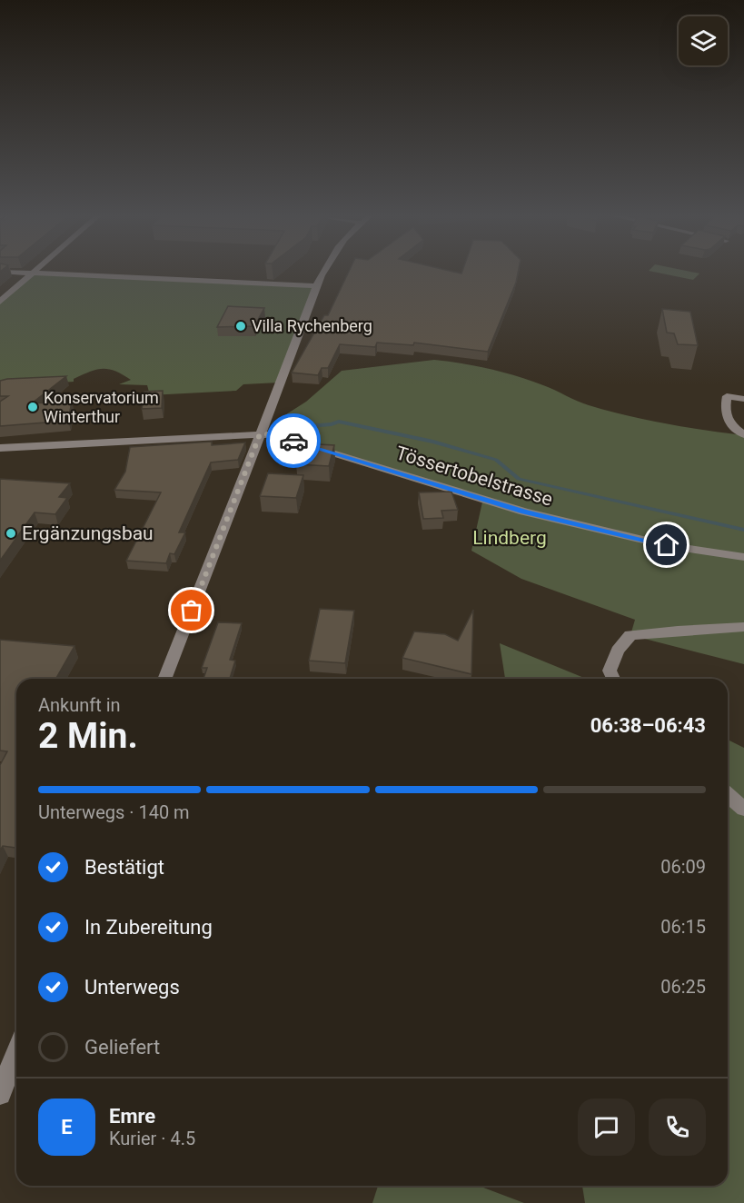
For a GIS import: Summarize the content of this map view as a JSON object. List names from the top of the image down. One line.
{"streets":{"street":["Tössertobelstrasse"]},"parks":["Lindberg"],"places":["Villa Rychenberg","Konservatorium Winterthur","Ergänzungsbau"],"page":{"heading":["2 Min.","Ankunft in","06:38–06:43"],"panel":["Emre","Kurier · 4.5"],"bar":"Unterwegs · 140 m","list":[["Bestätigt","06:09"],["In Zubereitung","06:15"],["Unterwegs","06:25"],"Geliefert"],"round":"E"}}
